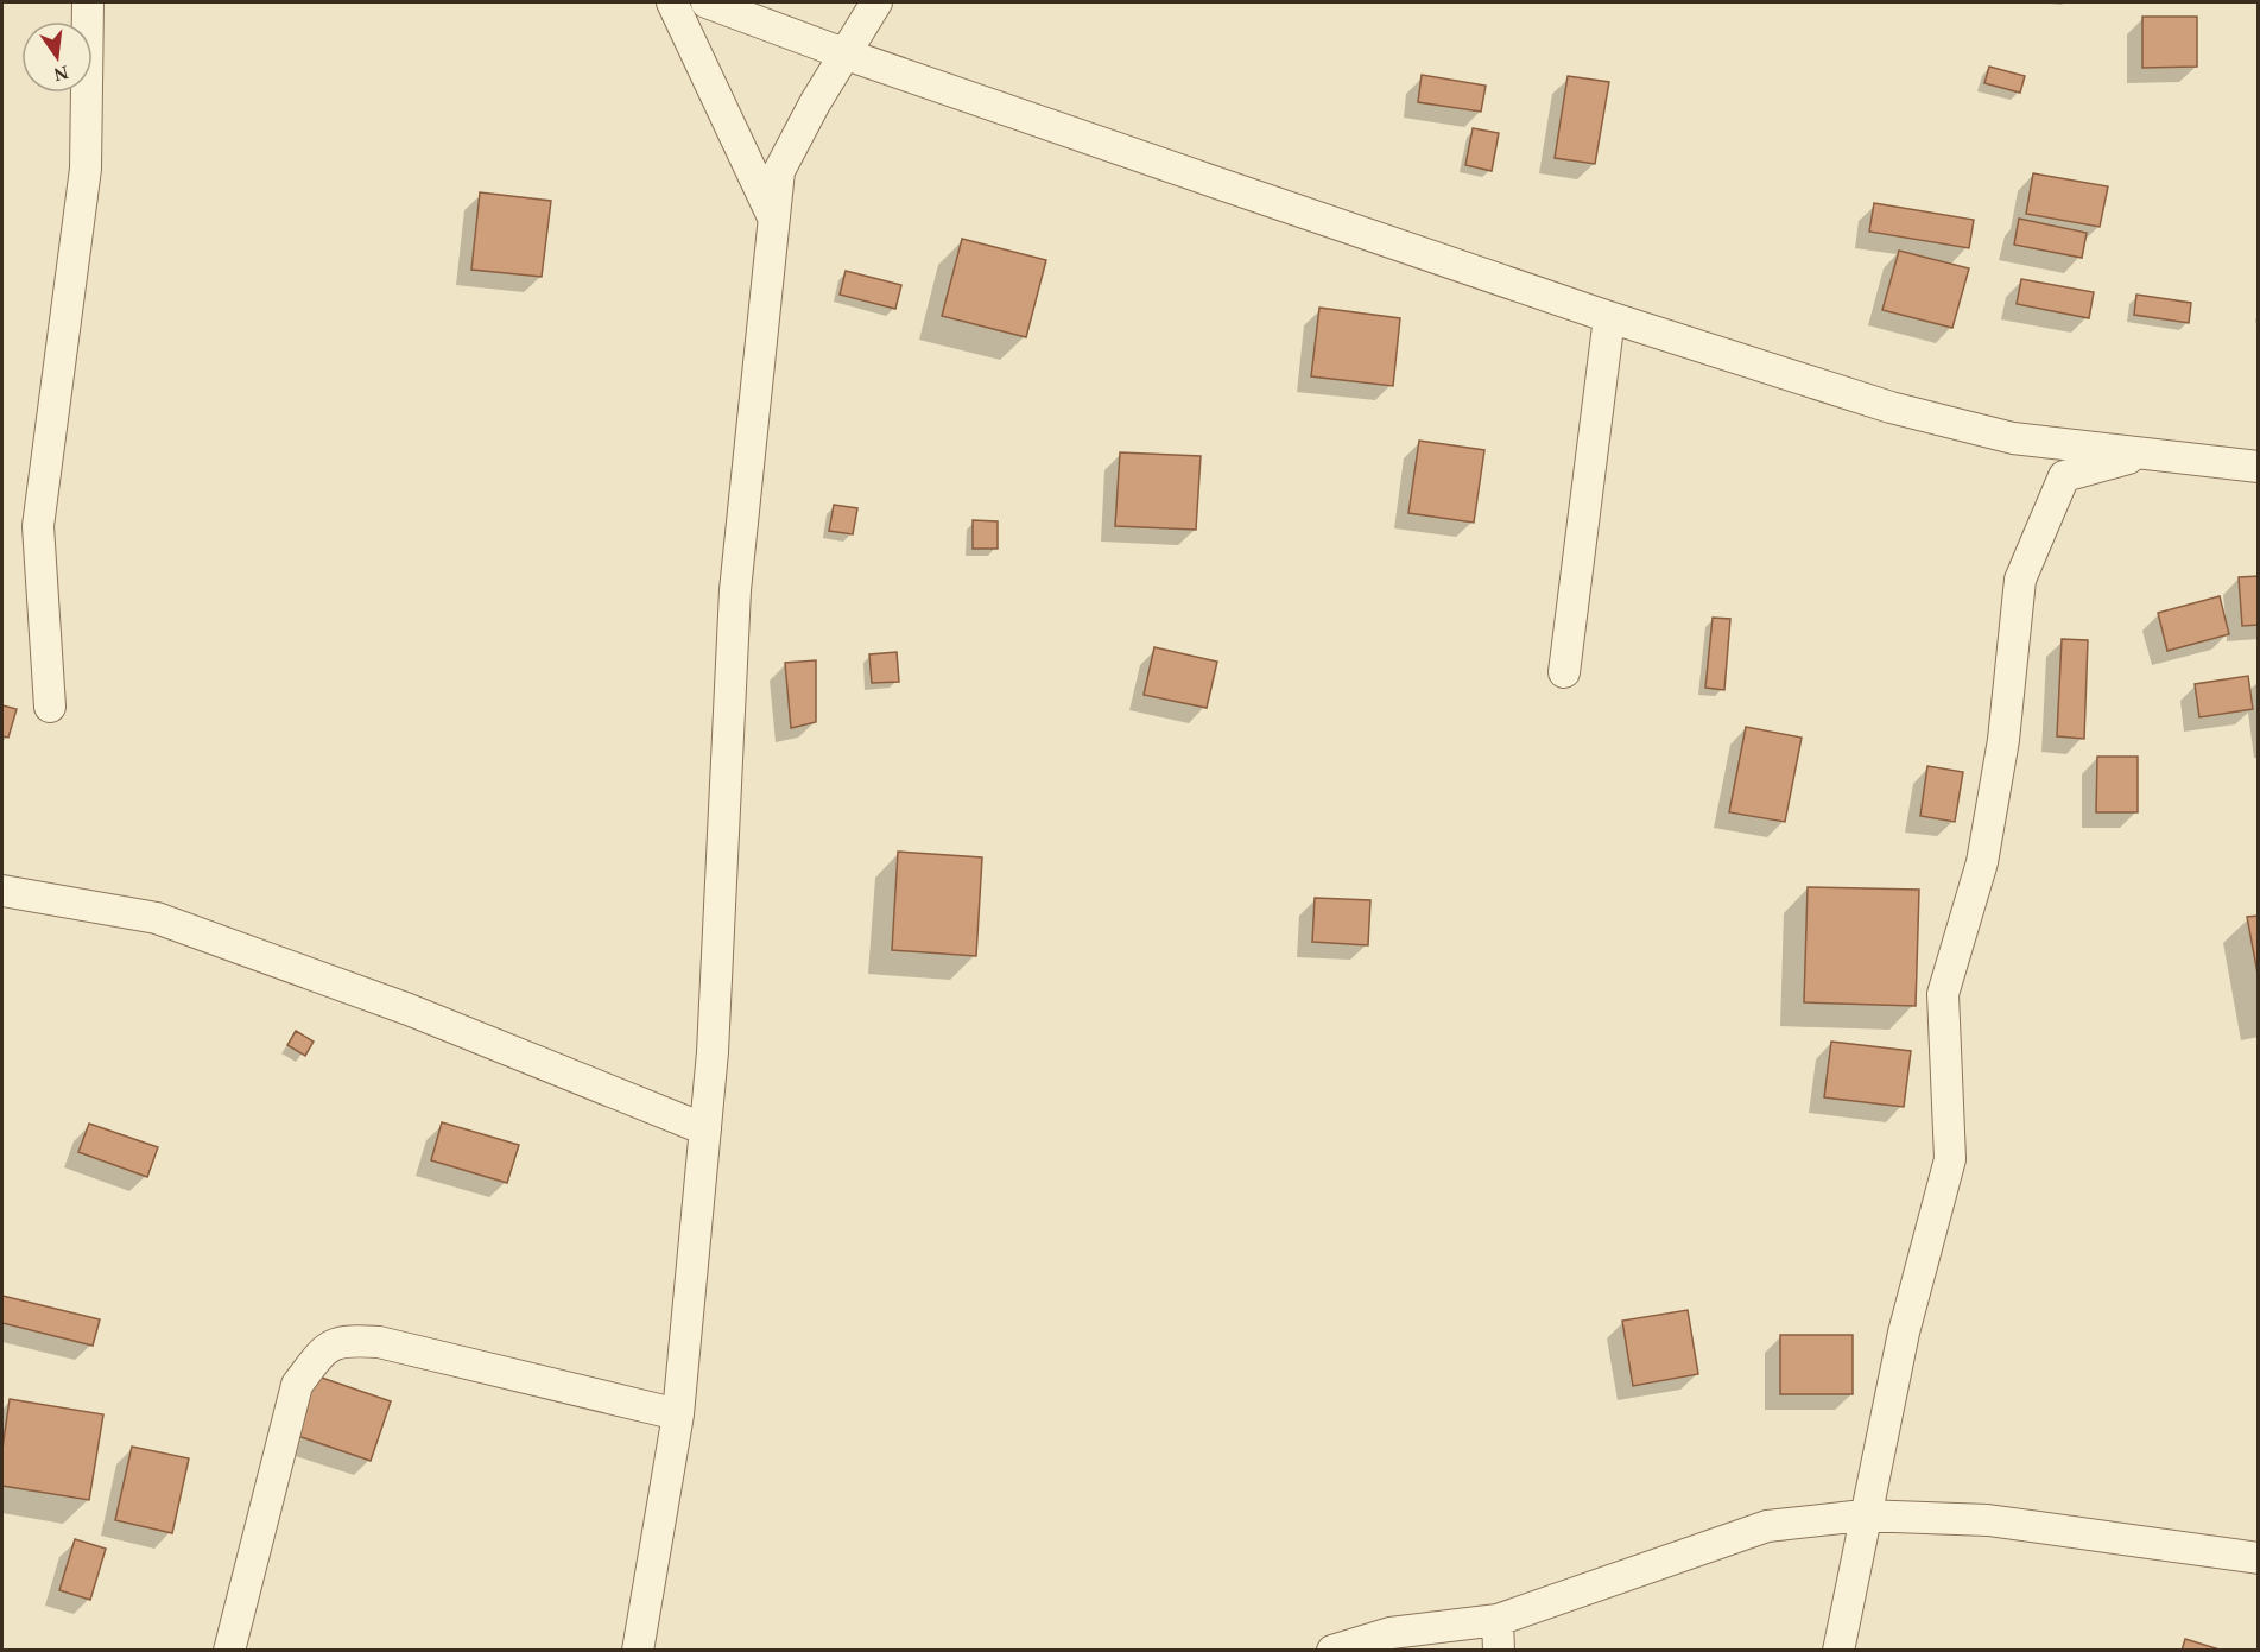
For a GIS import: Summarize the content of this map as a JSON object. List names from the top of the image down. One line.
{"north":"bottom"}
